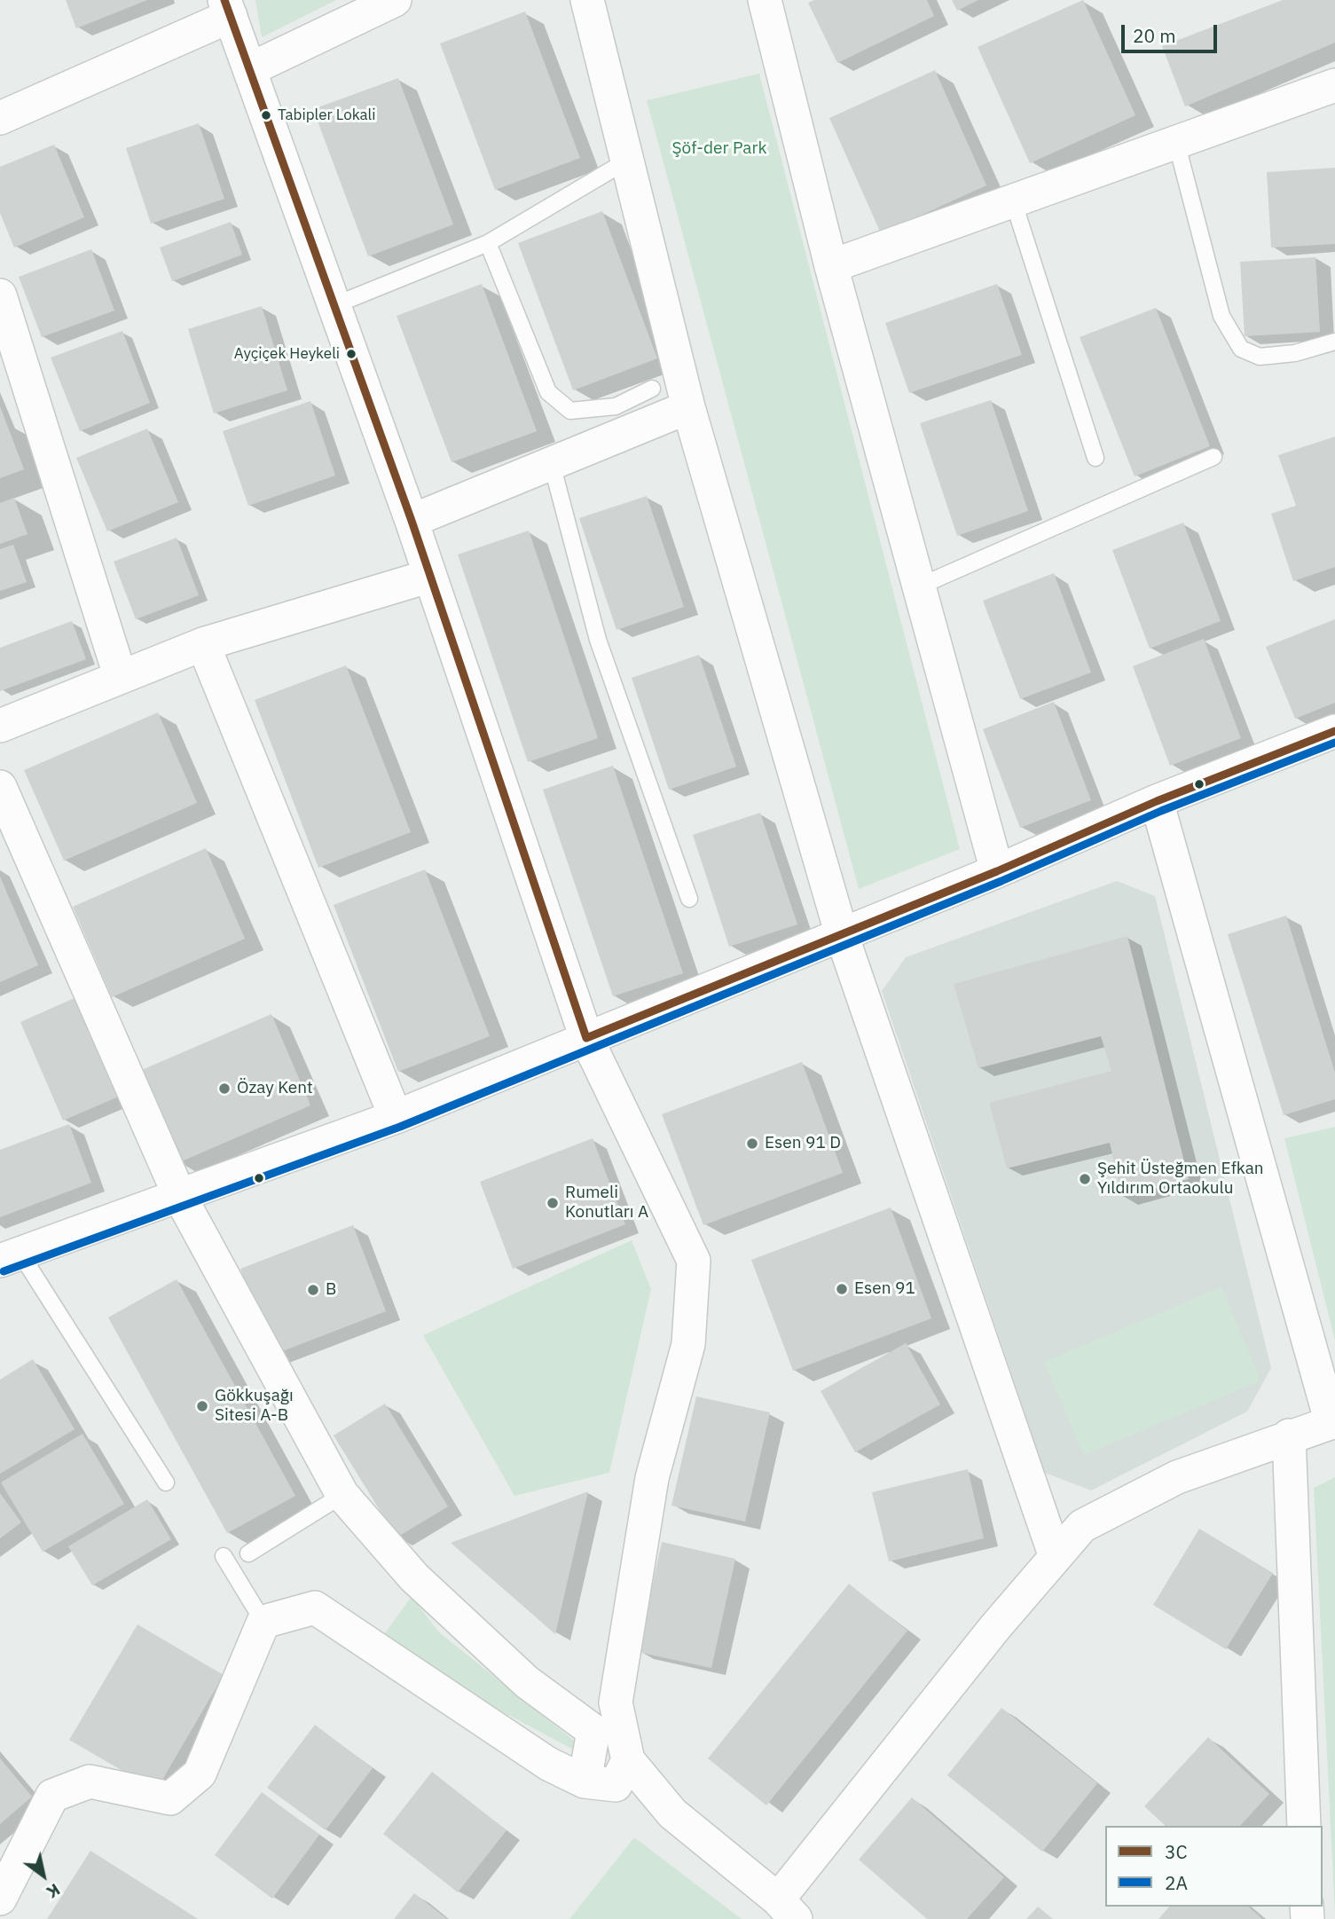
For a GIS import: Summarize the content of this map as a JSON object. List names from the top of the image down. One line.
{"parks":["Şöf-der Park"],"places":["Tabipler Lokali","Ayçiçek Heykeli","Özay Kent","Esen 91 D","Şehit Üsteğmen Efkan Yıldırım Ortaokulu","Rumeli Konutları A","Esen 91","B","Gökkuşağı Sitesi A-B"],"lines":["transit line 3C","transit line 2A"],"legend":["3C","2A"],"scale_bar":"20 m","north":"bottom right"}
